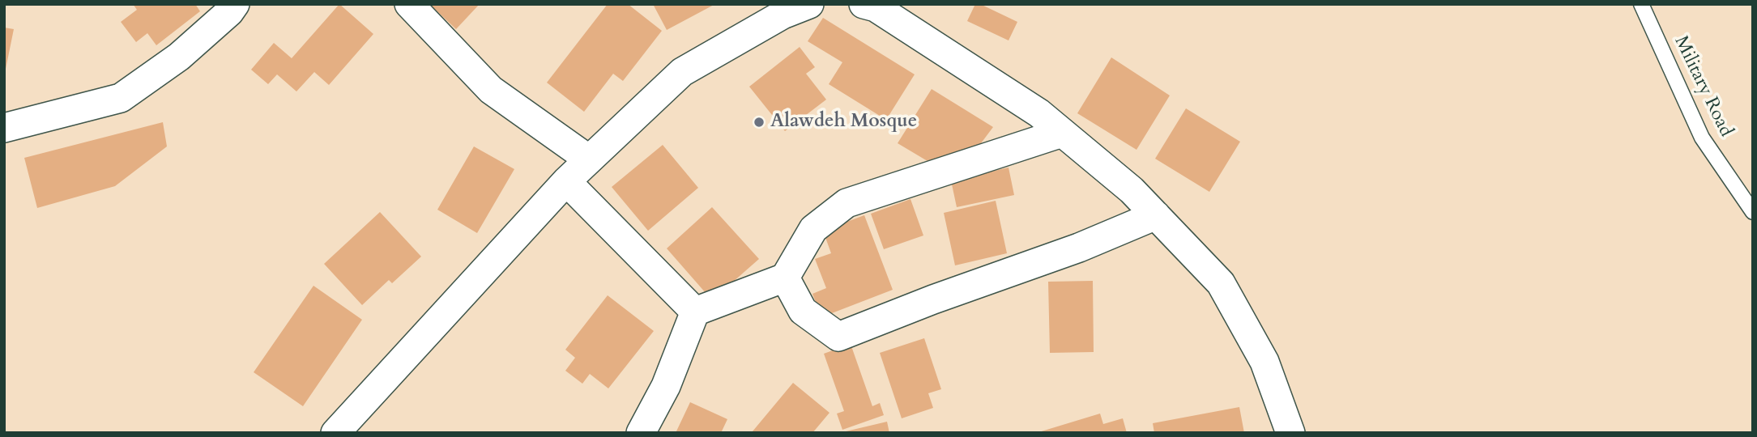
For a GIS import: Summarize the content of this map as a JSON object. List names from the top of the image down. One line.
{"streets":{"lane":["Military Road"]},"places":["Alawdeh Mosque"]}
